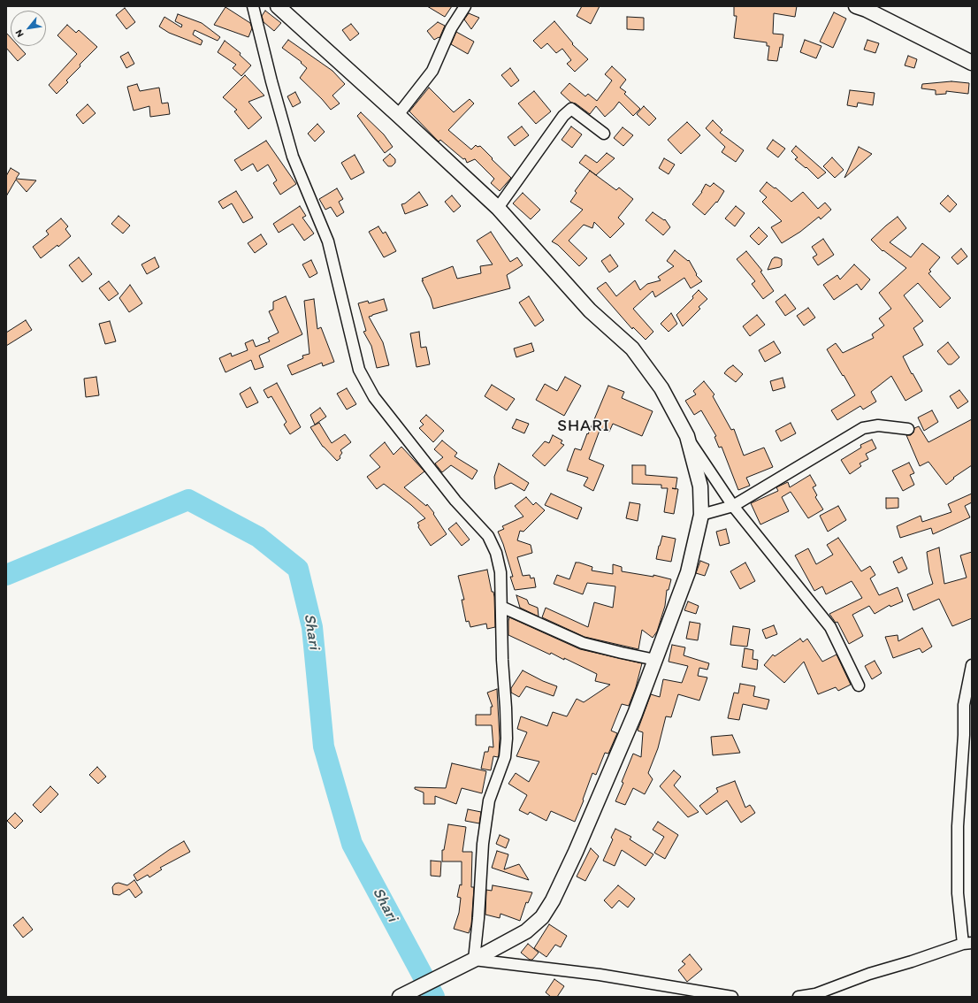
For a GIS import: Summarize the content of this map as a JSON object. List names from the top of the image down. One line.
{"districts":["SHARI"],"water":["Shari"],"north":"bottom left"}
